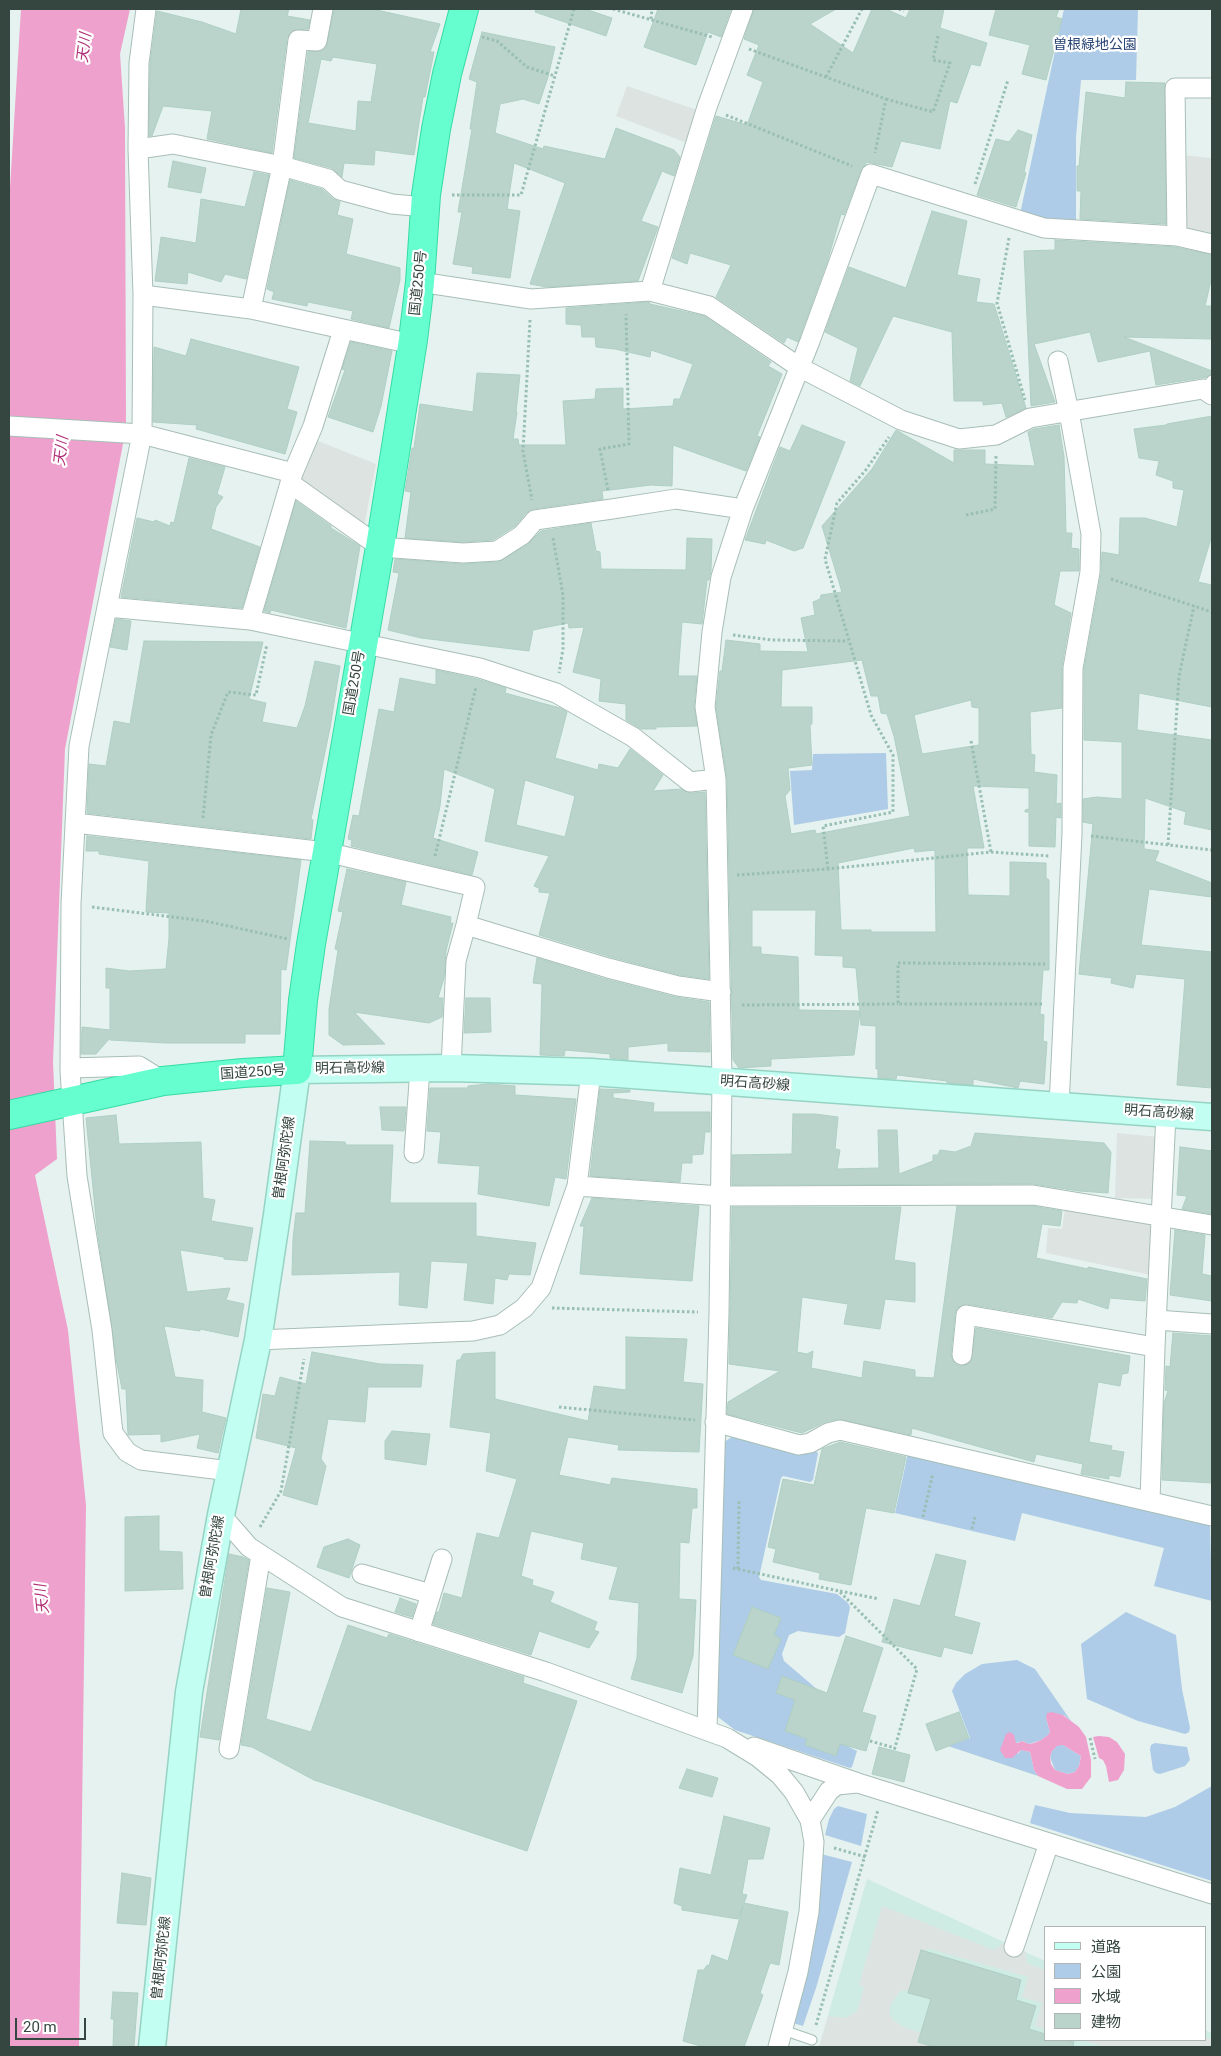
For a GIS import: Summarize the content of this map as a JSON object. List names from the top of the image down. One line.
{"streets":{"highway":["国道250号"],"main road":["明石高砂線","曽根阿弥陀線"]},"crossings":[["国道250号","明石高砂線"],["国道250号","曽根阿弥陀線"],["明石高砂線","曽根阿弥陀線"]],"water":["天川"],"parks":["曽根緑地公園"],"legend":["道路","公園","水域","建物"],"scale_bar":"20 m"}
